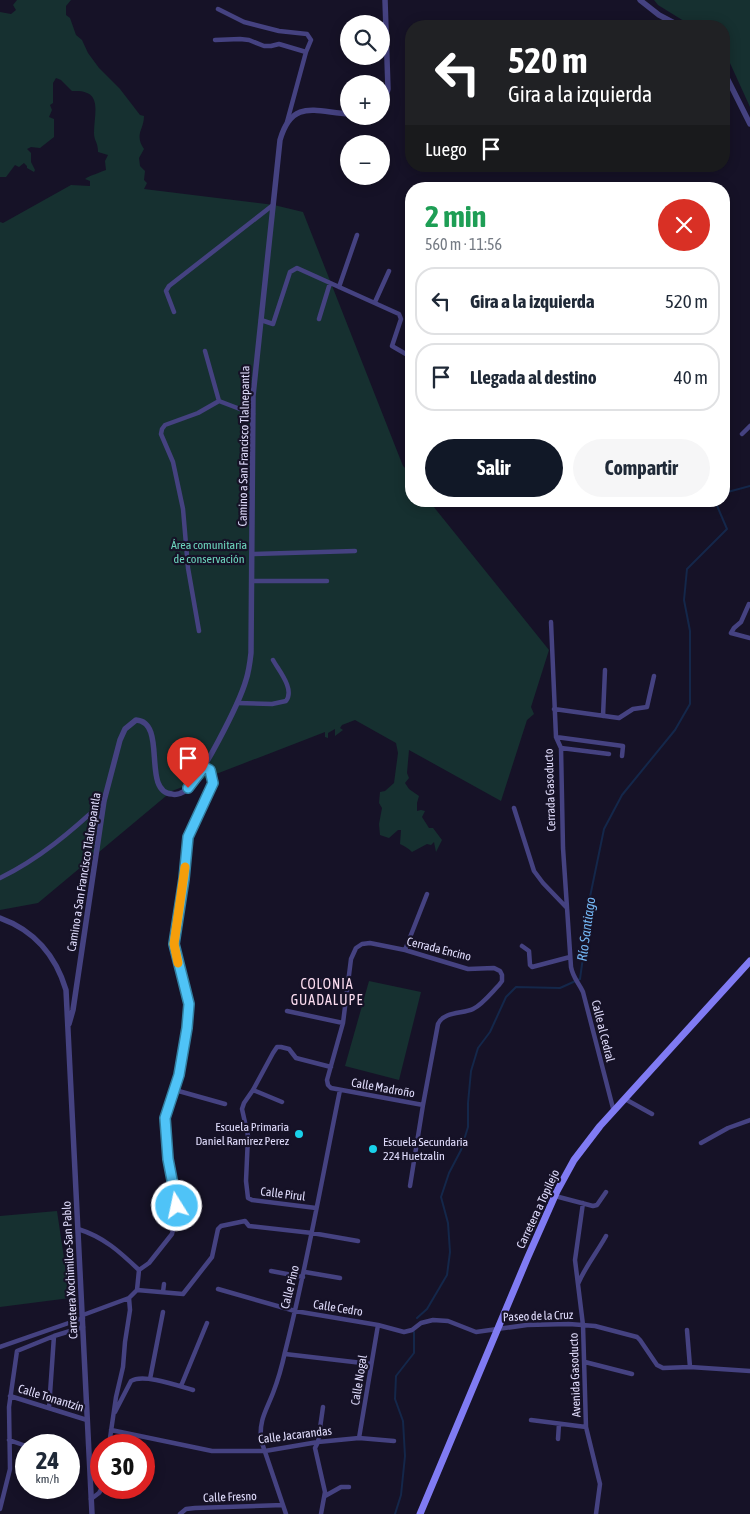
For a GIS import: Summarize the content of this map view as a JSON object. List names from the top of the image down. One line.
{"streets":{"main road":["Carretera a Topilejo"],"street":["Camino a San Francisco Tlalnepantla","Cerrada Gasoducto","Cerrada Encino","Calle al Cedral","Calle Madroño","Calle Pirul","Carretera Xochimilco-San Pablo","Calle Pino","Calle Cedro","Paseo de la Cruz","Avenida Gasoducto","Calle Nogal","Calle Tonantzín","Calle Jacarandas","Calle Fresno"]},"crossings":[["Camino a San Francisco Tlalnepantla","Carretera Xochimilco-San Pablo"],["Cerrada Gasoducto","Calle al Cedral"],["Cerrada Encino","Calle Madroño"],["Calle al Cedral","Carretera a Topilejo"],["Calle Madroño","Calle Pino"],["Calle Pirul","Calle Pino"],["Carretera a Topilejo","Paseo de la Cruz"],["Carretera Xochimilco-San Pablo","Calle Tonantzín"],["Calle Pino","Calle Cedro"],["Calle Pino","Calle Jacarandas"],["Calle Pino","Calle Fresno"],["Calle Cedro","Paseo de la Cruz"],["Calle Cedro","Calle Nogal"],["Paseo de la Cruz","Avenida Gasoducto"],["Paseo de la Cruz","Calle Nogal"],["Calle Nogal","Calle Jacarandas"]],"districts":["COLONIA GUADALUPE"],"water":["Río Santiago"],"parks":["Área comunitaria de conservación"],"places":["Escuela Primaria Daniel Ramirez Perez","Escuela Secundaria 224 Huetzalin"],"page":{"map_buttons":["+","−"],"turn":["520 m","Gira a la izquierda"],"then":"Luego","heading":["2 min","560 m · 11:56"],"list":[{"name":"Gira a la izquierda","value":"520 m"},{"name":"Llegada al destino","value":"40 m"}],"buttons":["Salir","Compartir"],"speed":"24 km/h","limit":"30"}}
